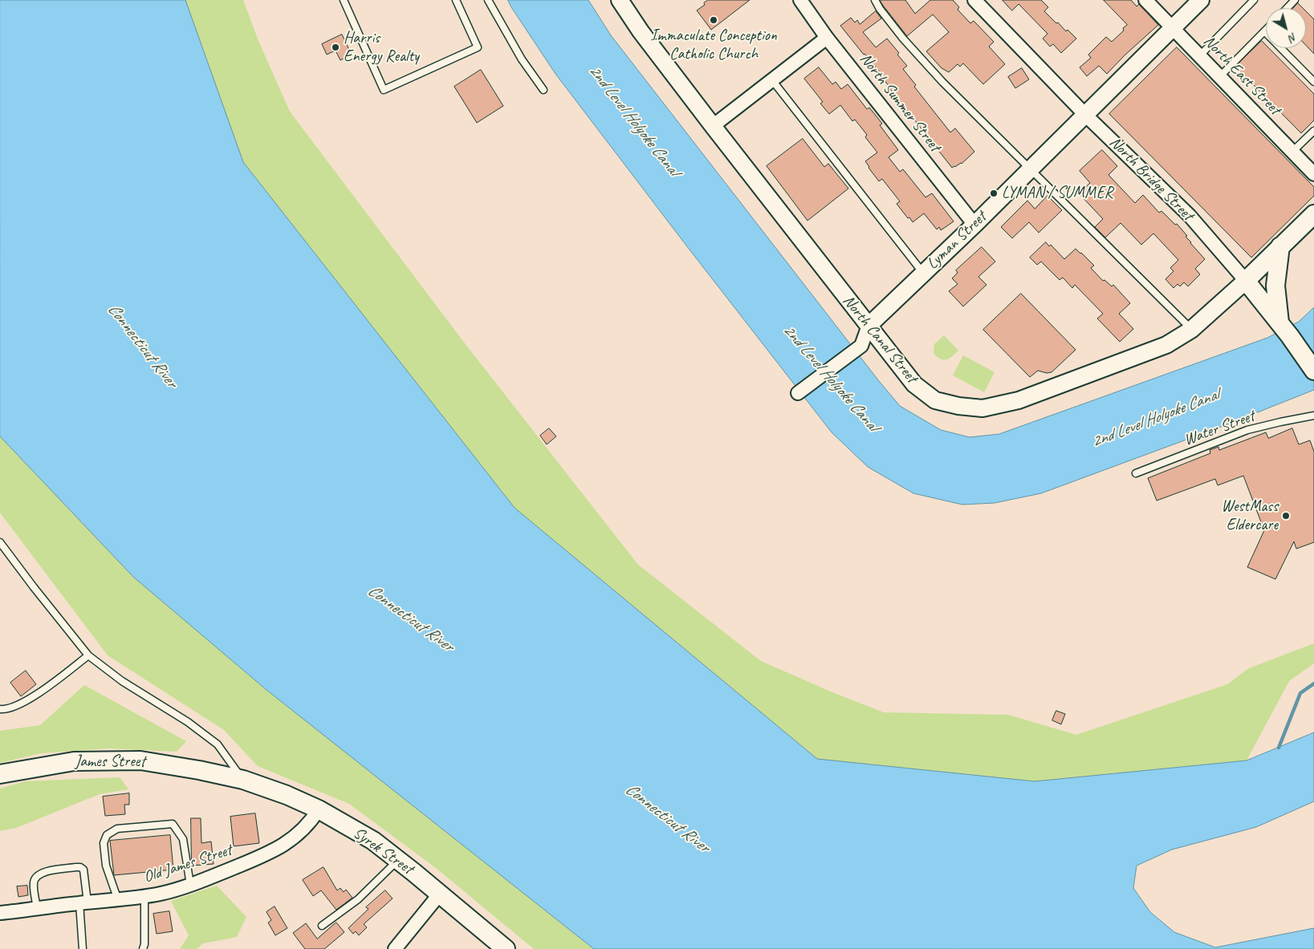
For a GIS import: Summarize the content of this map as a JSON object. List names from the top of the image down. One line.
{"streets":{"main road":["North Bridge Street","James Street","Syrek Street"],"street":["North East Street","North Summer Street","Lyman Street","North Canal Street","Old James Street"],"lane":["Water Street"]},"crossings":[["North East Street","Lyman Street"],["North Summer Street","Lyman Street"],["North Bridge Street","Lyman Street"],["North Bridge Street","North Canal Street"],["Lyman Street","North Canal Street"],["James Street","Syrek Street"],["Syrek Street","Old James Street"]],"water":["2nd Level Holyoke Canal","Connecticut River"],"places":["Immaculate Conception Catholic Church","Harris Energy Realty","LYMAN / SUMMER","WestMass Eldercare"],"north":"bottom right"}
